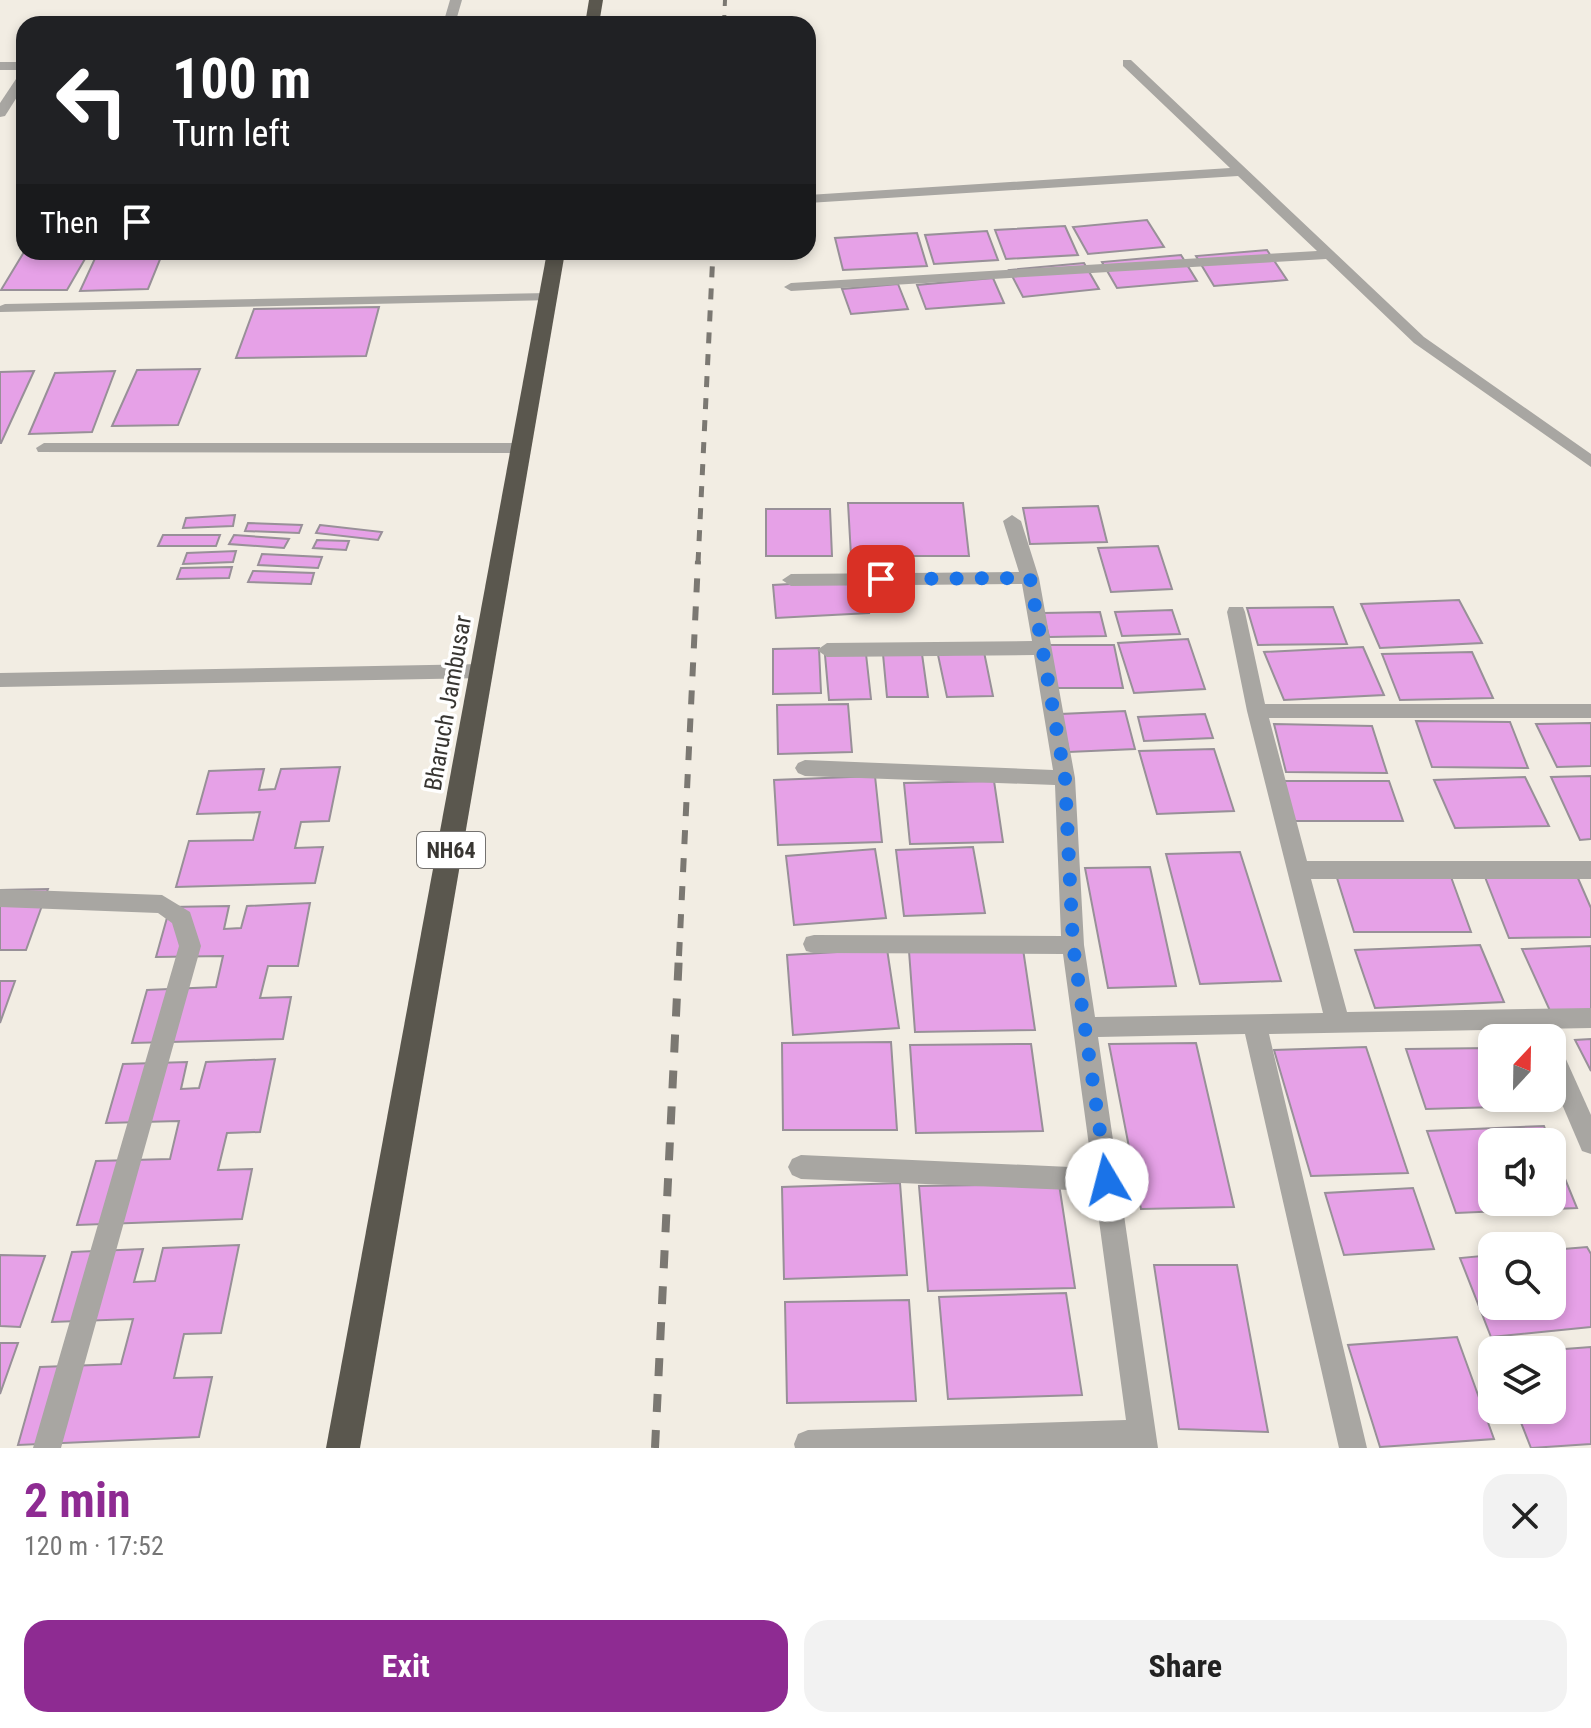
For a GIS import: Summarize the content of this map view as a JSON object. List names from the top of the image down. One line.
{"streets":{"highway":["Bharuch Jambusar","NH64"]},"north":"top","page":{"turn":["100 m","Turn left"],"then":"Then","heading":["2 min","120 m · 17:52"],"buttons":["Exit","Share"]}}
